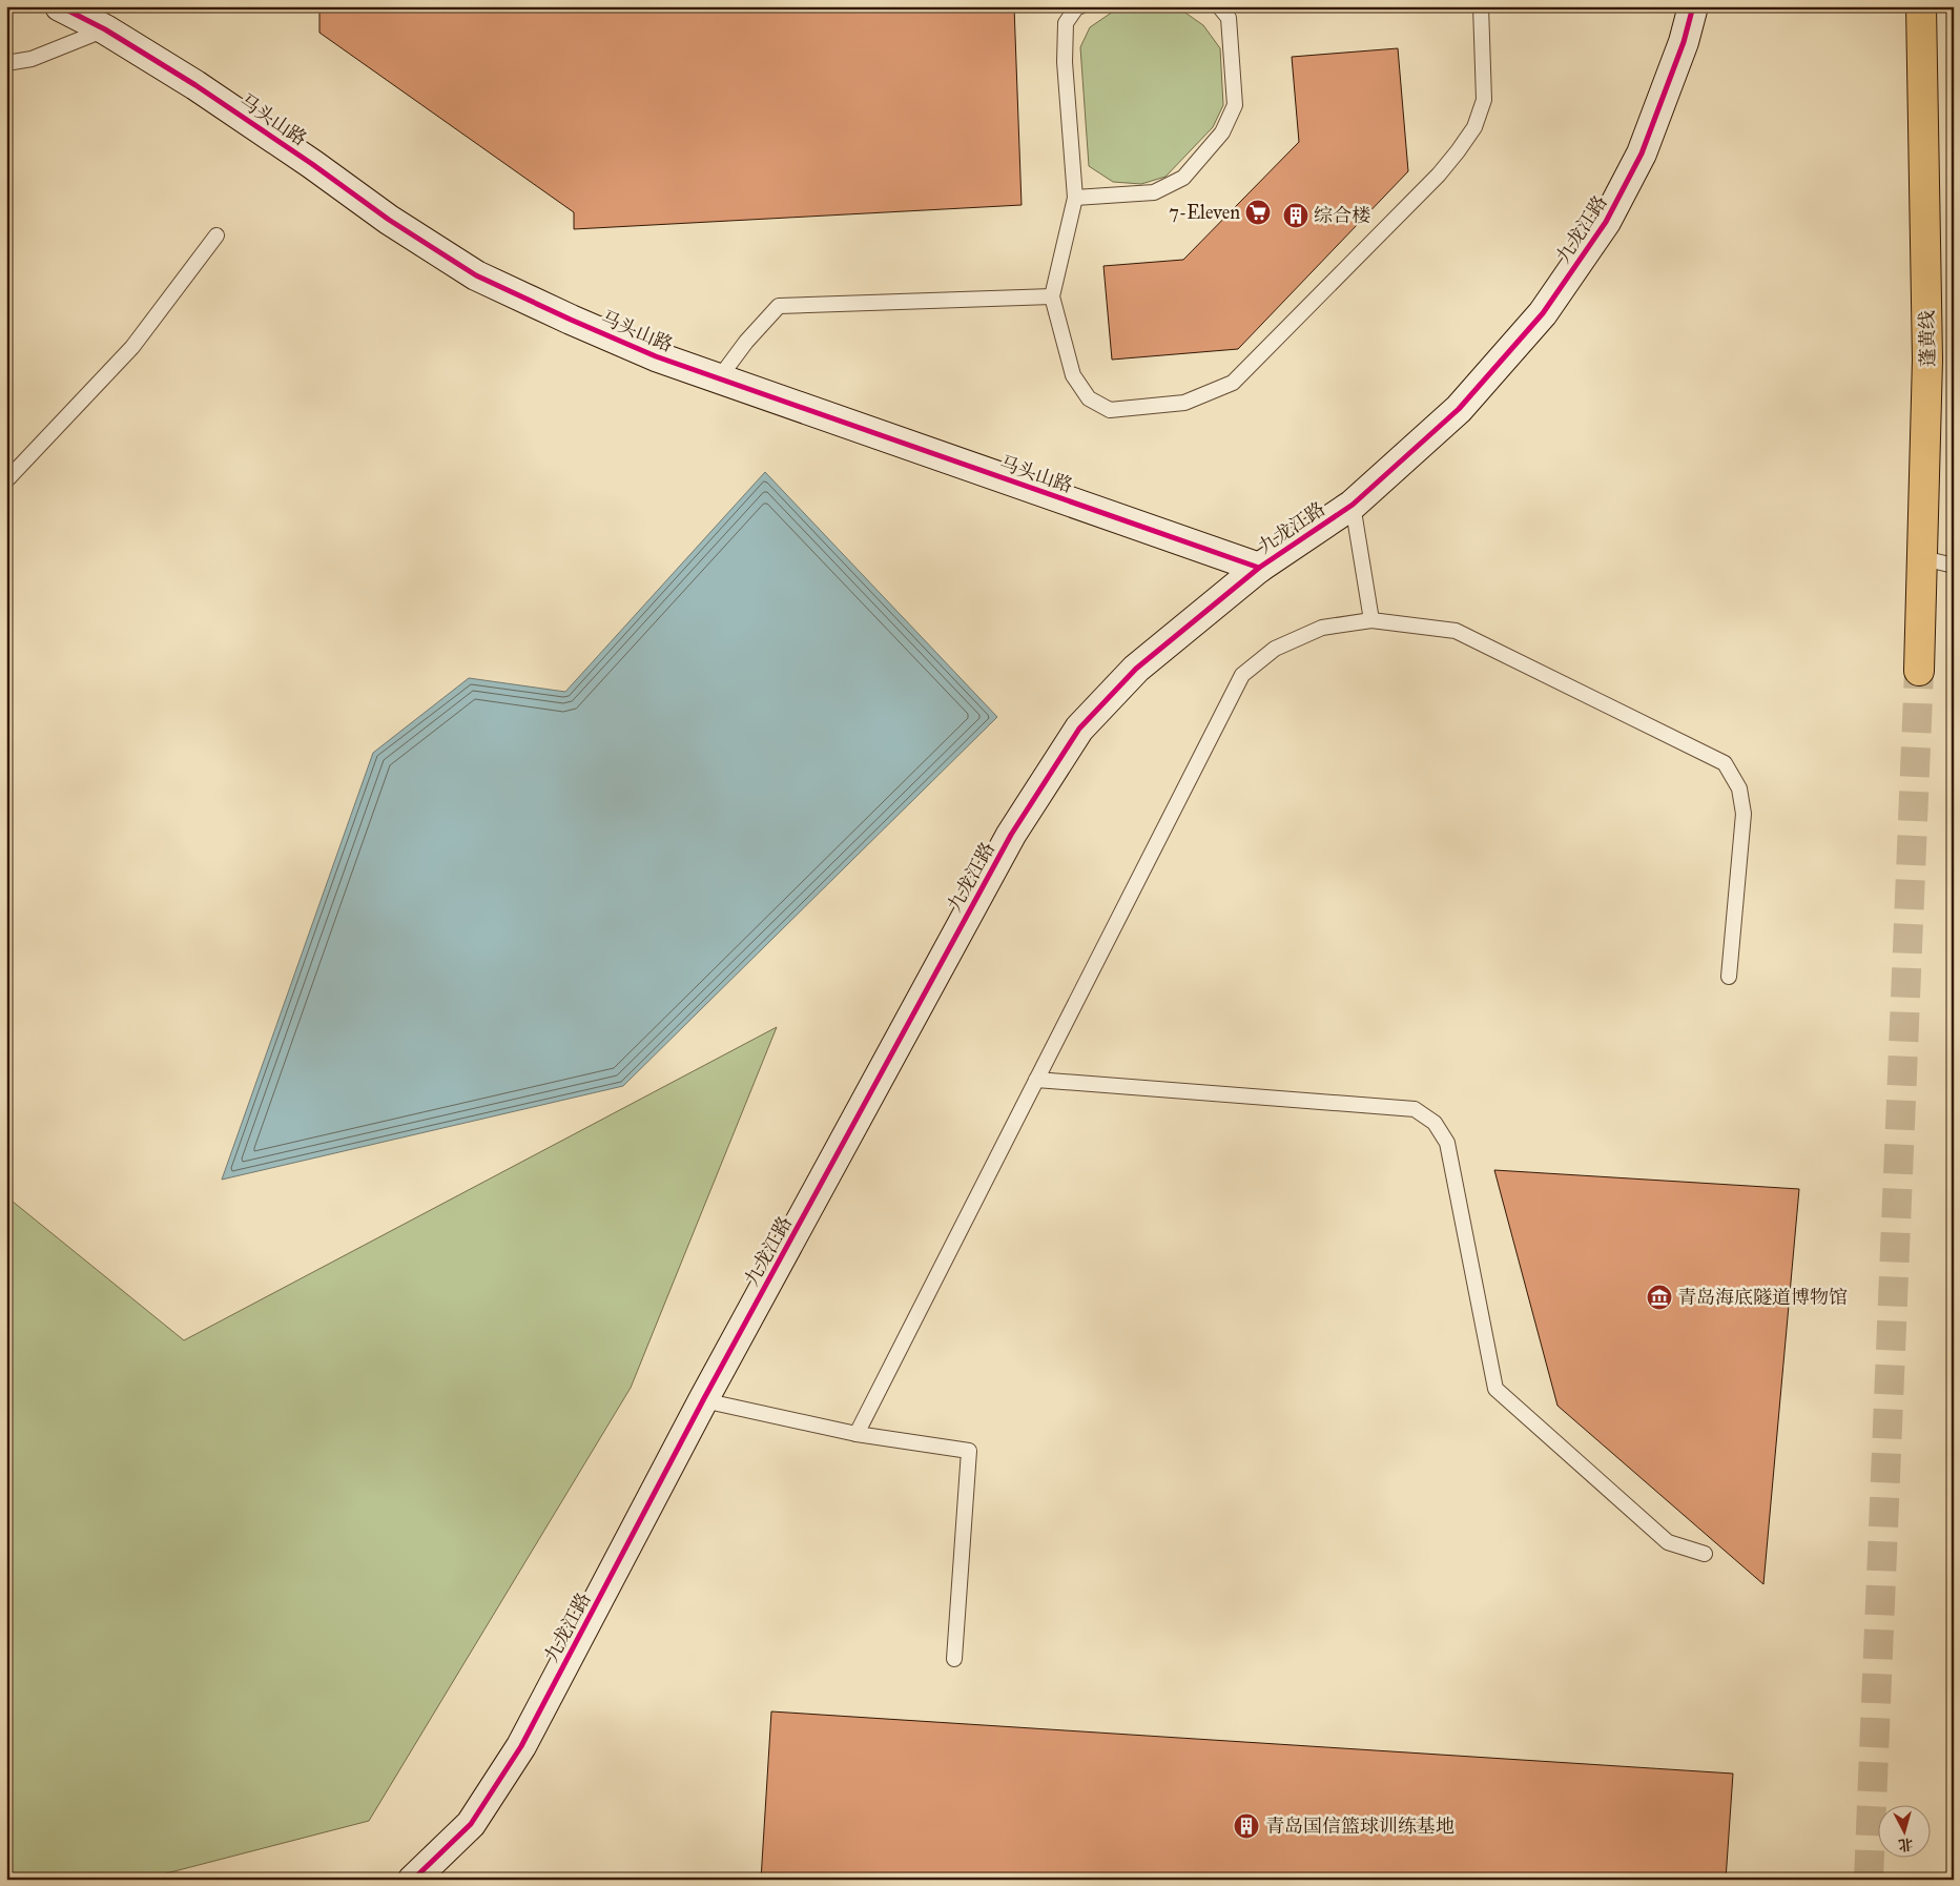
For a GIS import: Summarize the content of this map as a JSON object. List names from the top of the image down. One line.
{"streets":{"highway":["蓬黄线"],"street":["马头山路","九龙江路"]},"crossings":[["马头山路","九龙江路"]],"places":{"supermarket":["7-Eleven"],"building":["综合楼","青岛国信篮球训练基地"],"museum":["青岛海底隧道博物馆"]},"north":"bottom"}
